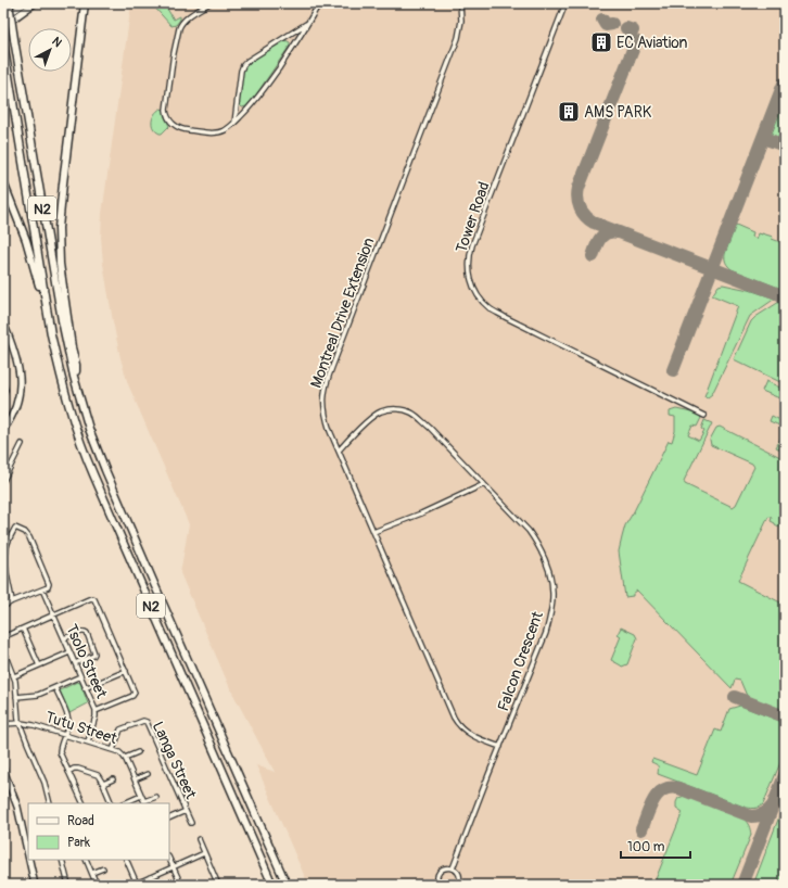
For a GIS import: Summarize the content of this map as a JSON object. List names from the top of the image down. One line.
{"streets":{"highway":["N2"],"street":["Tower Road","Montreal Drive Extension","Tsolo Street","Falcon Crescent","Tutu Street","Langa Street"]},"crossings":[["Montreal Drive Extension","Falcon Crescent"],["Tsolo Street","Tutu Street"],["Tutu Street","Langa Street"]],"places":{"building":["EC Aviation","AMS PARK"]},"legend":["Road","Park"],"scale_bar":"100 m","north":"top right"}
